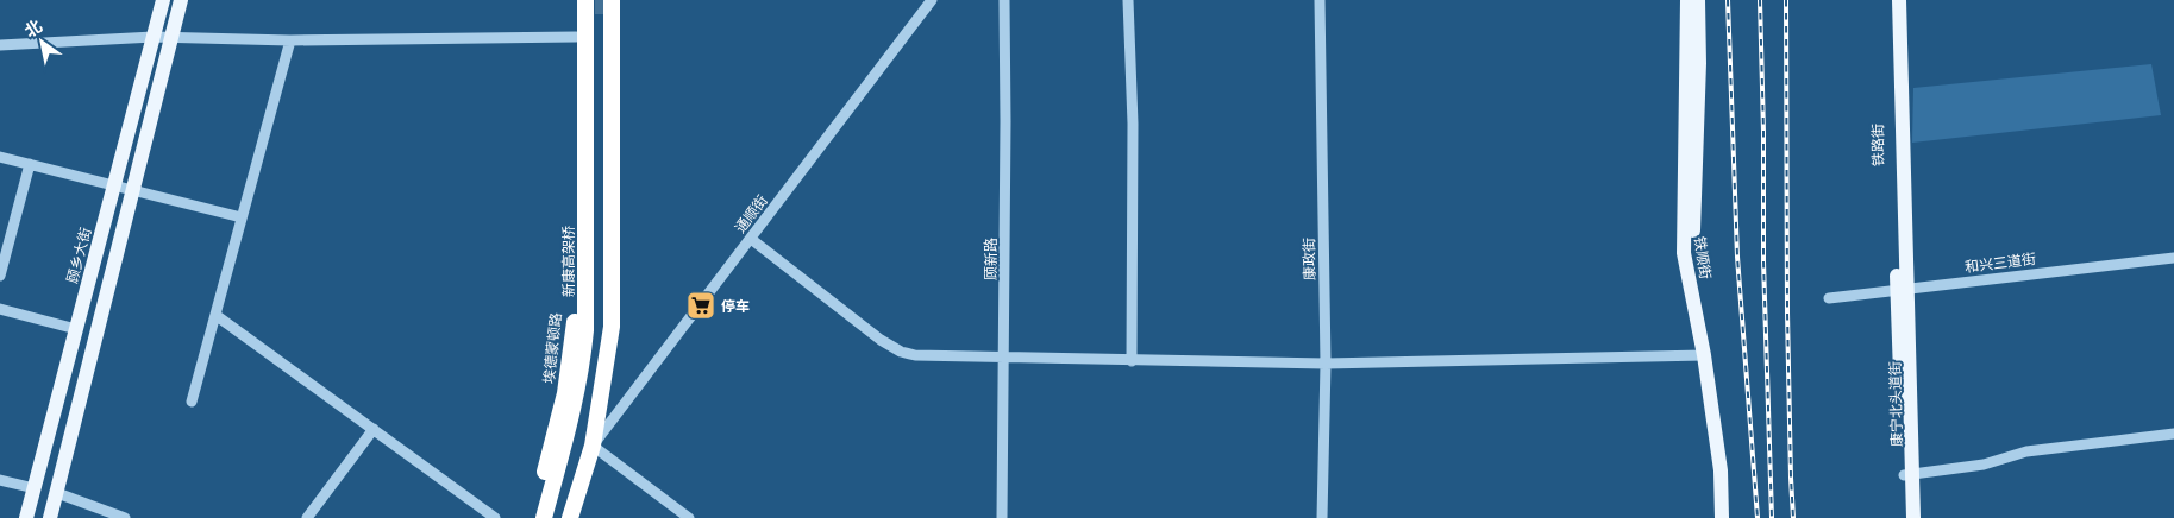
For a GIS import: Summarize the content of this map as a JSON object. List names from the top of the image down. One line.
{"streets":{"highway":["新康高架桥","埃德蒙顿路"],"main road":["铁路街","顾乡大街","铁顺街","康宁北头道街"],"street":["通顺街","顾新路","康政街","和兴三道街"]},"crossings":[["铁路街","和兴三道街"],["铁路街","康宁北头道街"],["和兴三道街","康宁北头道街"]],"places":{"supermarket":["停车"]},"north":"top left"}
